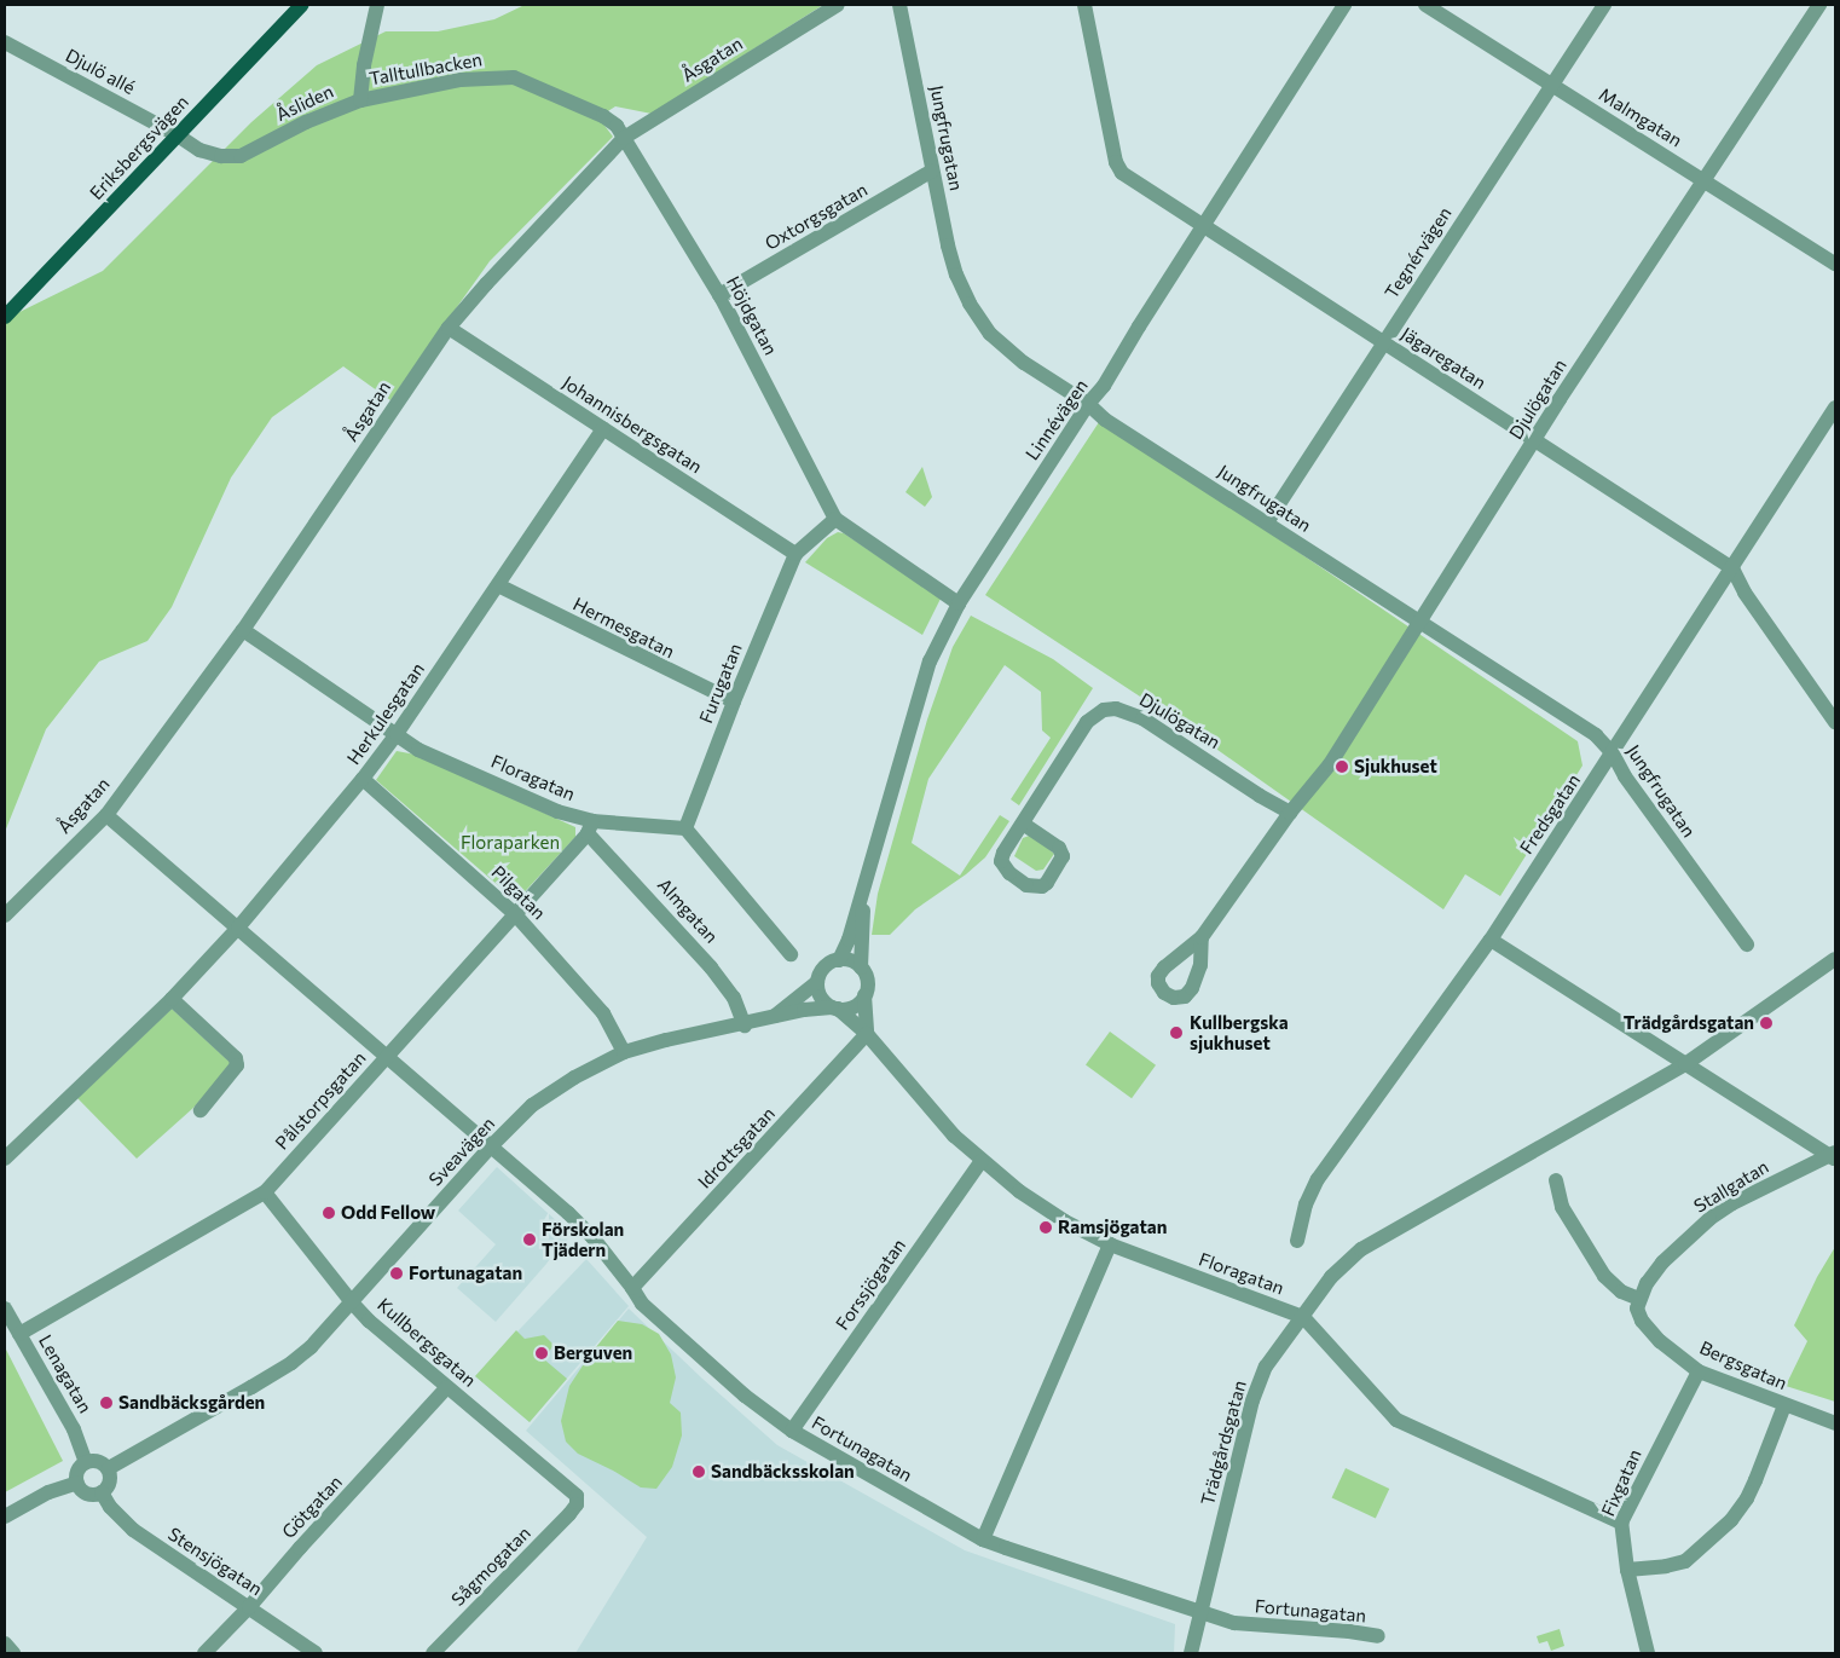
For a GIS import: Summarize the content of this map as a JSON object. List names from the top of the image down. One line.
{"streets":{"main road":["Eriksbergsvägen"],"street":["Åsgatan","Talltullbacken","Djulö allé","Åsliden","Malmgatan","Jungfrugatan","Oxtorgsgatan","Tegnérvägen","Höjdgatan","Jägaregatan","Djulögatan","Linnévägen","Johannisbergsgatan","Hermesgatan","Furugatan","Herkulesgatan","Floragatan","Fredsgatan","Pilgatan","Almgatan","Pålstorpsgatan","Idrottsgatan","Sveavägen","Stallgatan","Forssjögatan","Kullbergsgatan","Bergsgatan","Lenagatan","Trädgårdsgatan","Fortunagatan","Fixgatan","Götgatan","Stensjögatan","Sågmogatan"]},"crossings":[["Åsgatan","Talltullbacken"],["Åsgatan","Höjdgatan"],["Åsgatan","Johannisbergsgatan"],["Åsgatan","Floragatan"],["Åsgatan","Fortunagatan"],["Talltullbacken","Åsliden"],["Talltullbacken","Höjdgatan"],["Djulö allé","Åsliden"],["Djulö allé","Eriksbergsvägen"],["Åsliden","Eriksbergsvägen"],["Malmgatan","Tegnérvägen"],["Malmgatan","Djulögatan"],["Jungfrugatan","Oxtorgsgatan"],["Jungfrugatan","Tegnérvägen"],["Jungfrugatan","Djulögatan"],["Jungfrugatan","Linnévägen"],["Jungfrugatan","Fredsgatan"],["Oxtorgsgatan","Höjdgatan"],["Tegnérvägen","Jägaregatan"],["Höjdgatan","Linnévägen"],["Jägaregatan","Djulögatan"],["Jägaregatan","Linnévägen"],["Jägaregatan","Fredsgatan"],["Linnévägen","Floragatan"],["Linnévägen","Sveavägen"],["Johannisbergsgatan","Furugatan"],["Johannisbergsgatan","Herkulesgatan"],["Hermesgatan","Furugatan"],["Hermesgatan","Herkulesgatan"],["Furugatan","Floragatan"],["Herkulesgatan","Floragatan"],["Herkulesgatan","Pilgatan"],["Herkulesgatan","Fortunagatan"],["Floragatan","Almgatan"],["Floragatan","Pålstorpsgatan"],["Floragatan","Idrottsgatan"],["Floragatan","Sveavägen"],["Floragatan","Forssjögatan"],["Floragatan","Trädgårdsgatan"],["Floragatan","Fixgatan"],["Pilgatan","Pålstorpsgatan"],["Pilgatan","Sveavägen"],["Almgatan","Pålstorpsgatan"],["Almgatan","Sveavägen"],["Pålstorpsgatan","Kullbergsgatan"],["Pålstorpsgatan","Lenagatan"],["Pålstorpsgatan","Fortunagatan"],["Idrottsgatan","Fortunagatan"],["Sveavägen","Kullbergsgatan"],["Sveavägen","Lenagatan"],["Sveavägen","Fortunagatan"],["Sveavägen","Stensjögatan"],["Stallgatan","Bergsgatan"],["Forssjögatan","Fortunagatan"],["Kullbergsgatan","Götgatan"],["Kullbergsgatan","Sågmogatan"],["Bergsgatan","Fixgatan"],["Lenagatan","Stensjögatan"],["Trädgårdsgatan","Fortunagatan"],["Götgatan","Stensjögatan"]],"parks":["Floraparken"],"places":["Sjukhuset","Trädgårdsgatan","Kullbergska sjukhuset","Odd Fellow","Ramsjögatan","Förskolan Tjädern","Fortunagatan","Berguven","Sandbäcksgården","Sandbäcksskolan"]}
